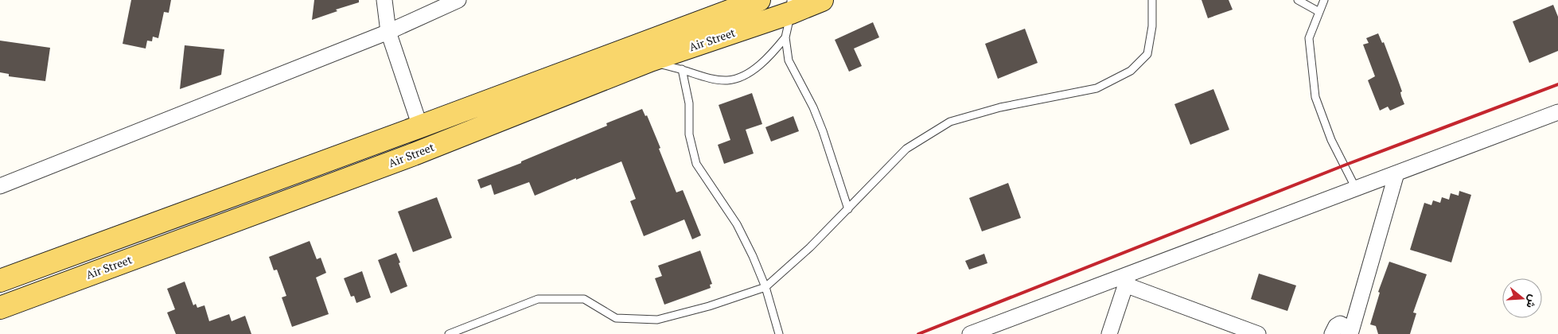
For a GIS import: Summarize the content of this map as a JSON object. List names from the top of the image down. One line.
{"streets":{"main road":["Air Street"]},"north":"right"}
